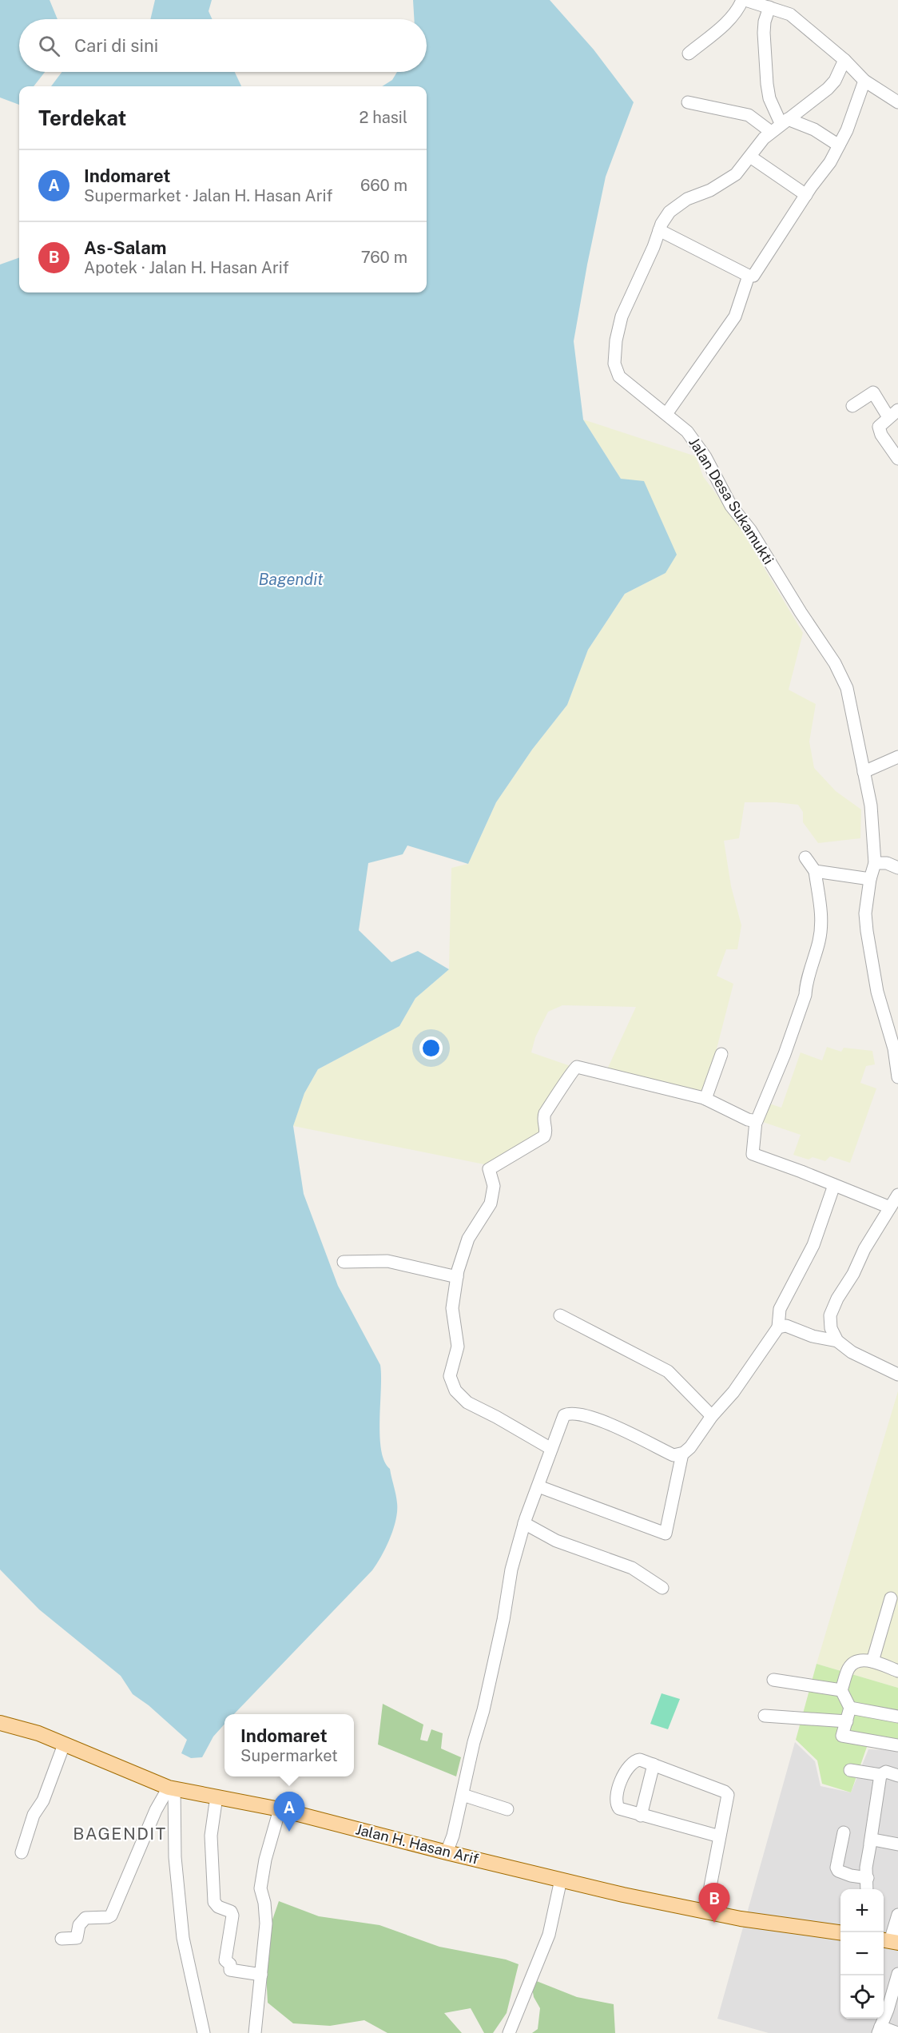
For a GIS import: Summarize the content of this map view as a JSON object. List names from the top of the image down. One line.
{"streets":{"main road":["Jalan H. Hasan Arif"],"street":["Jalan Desa Sukamukti"]},"districts":["BAGENDIT"],"water":["Bagendit"],"page":{"search":"Cari di sini","heading":["Terdekat","2 hasil"],"list":[{"mark":"A","name":"Indomaret","note":"Supermarket · Jalan H. Hasan Arif","value":"660 m"},{"mark":"B","name":"As-Salam","note":"Apotek · Jalan H. Hasan Arif","value":"760 m"}],"popup":["Indomaret","Supermarket"],"pins":["A","B"],"map_buttons":["+","−"]}}
